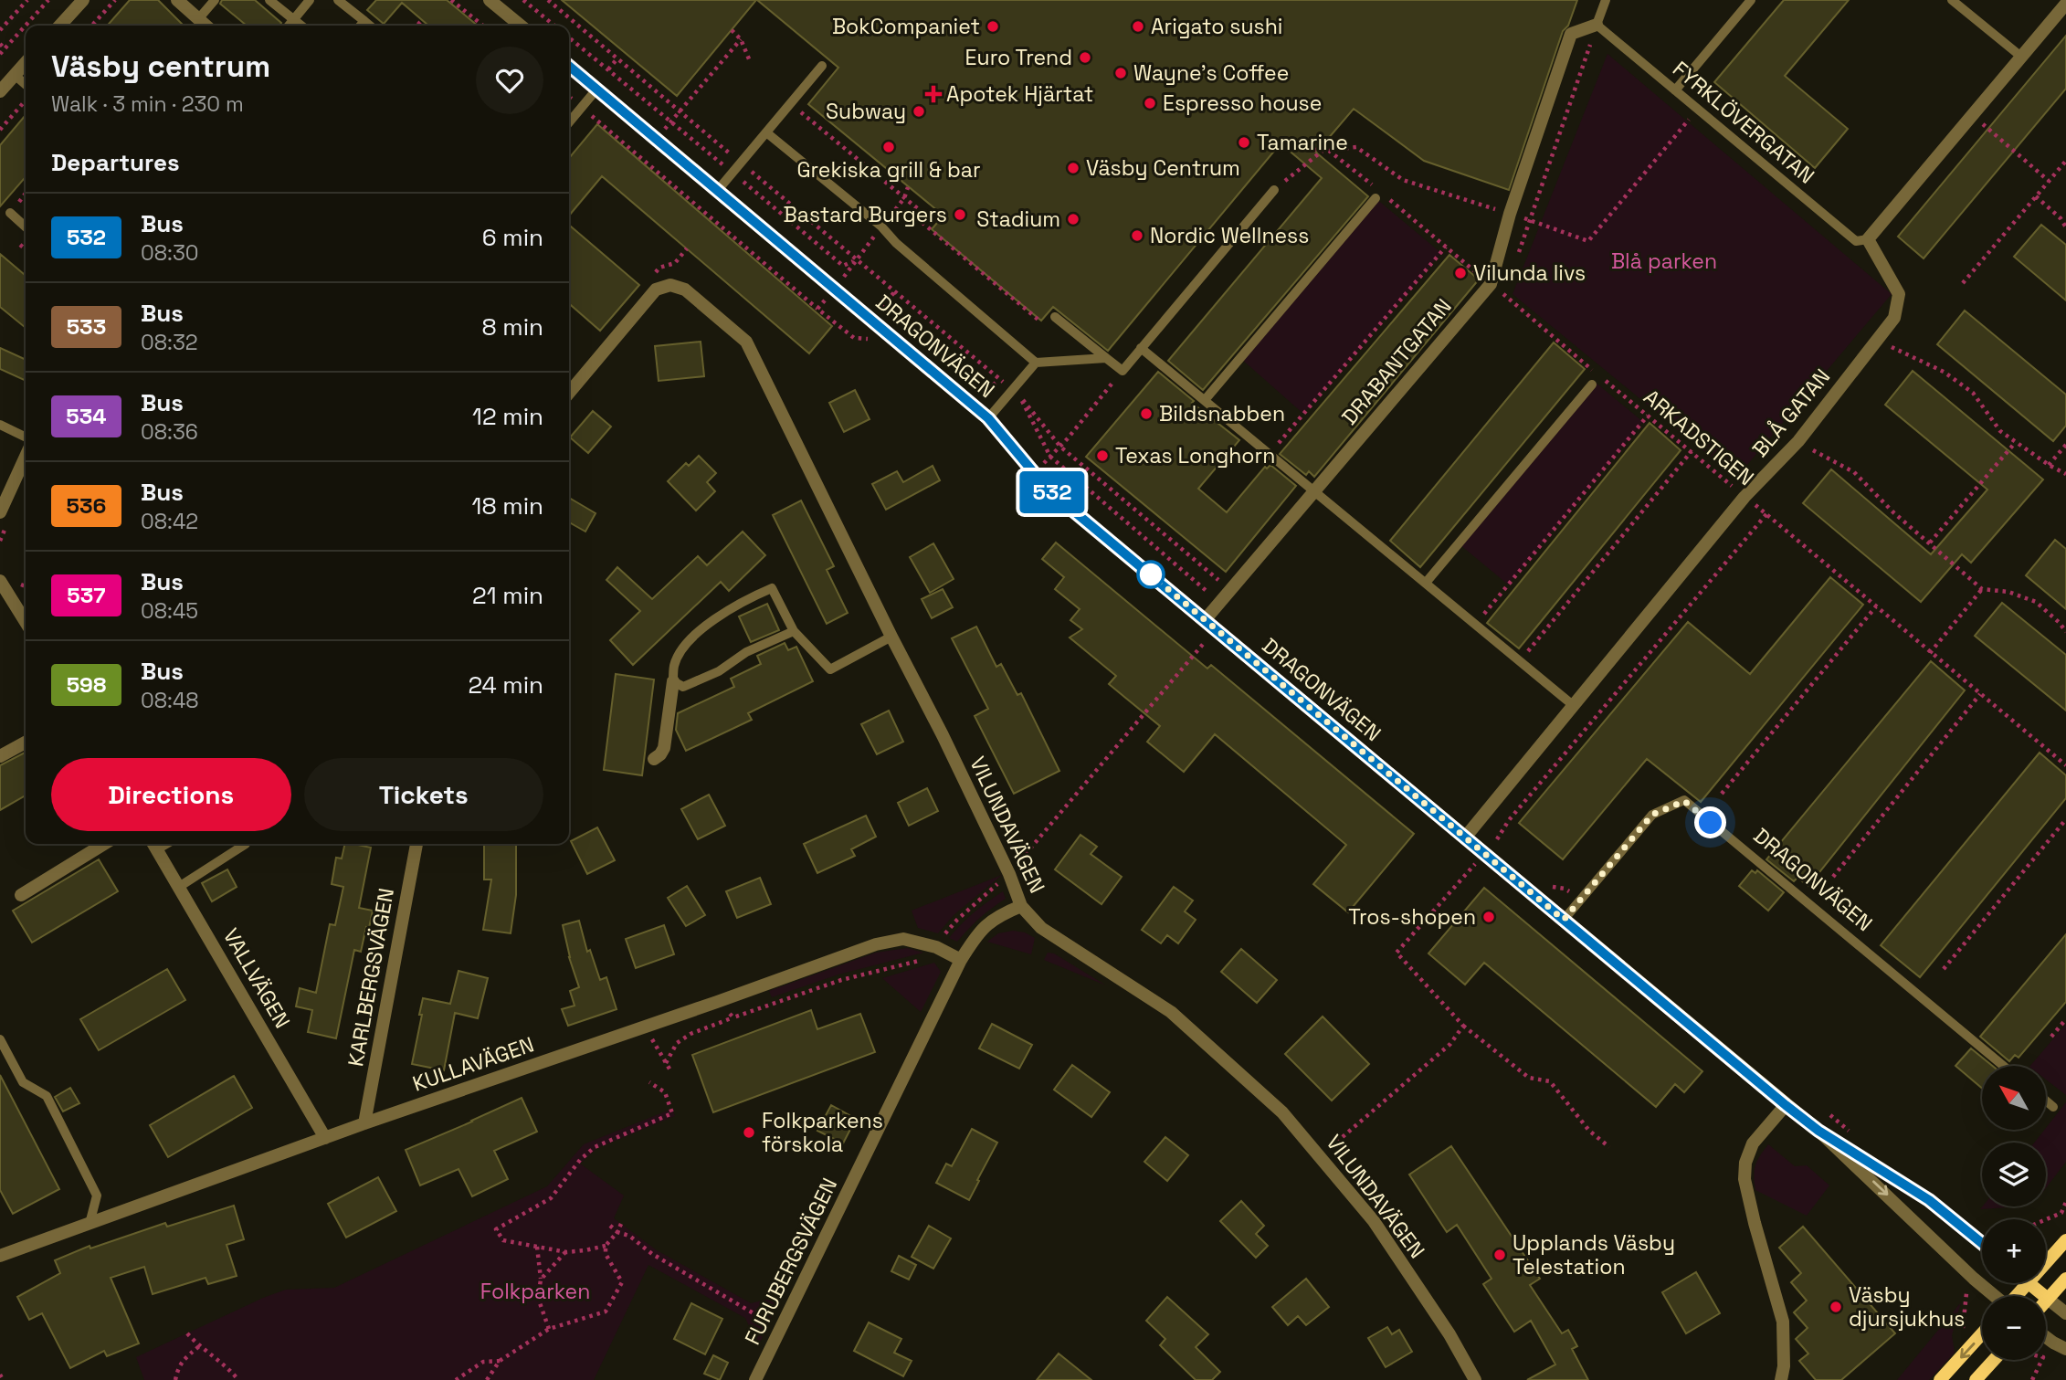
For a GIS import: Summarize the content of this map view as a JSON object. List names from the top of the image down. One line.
{"streets":{"street":["DRAGONVÄGEN","DRABANTGATAN","BLÅ GATAN","VILUNDAVÄGEN","KARLBERGSVÄGEN","VALLVÄGEN","KULLAVÄGEN","FURUBERGSVÄGEN"],"lane":["FYRKLÖVERGATAN"],"path":["ARKADSTIGEN"]},"crossings":[["FYRKLÖVERGATAN","DRABANTGATAN"],["FYRKLÖVERGATAN","BLÅ GATAN"],["DRAGONVÄGEN","DRABANTGATAN"],["DRAGONVÄGEN","BLÅ GATAN"],["DRABANTGATAN","ARKADSTIGEN"],["BLÅ GATAN","ARKADSTIGEN"],["VILUNDAVÄGEN","FURUBERGSVÄGEN"],["KARLBERGSVÄGEN","KULLAVÄGEN"],["VALLVÄGEN","KULLAVÄGEN"],["KULLAVÄGEN","FURUBERGSVÄGEN"]],"parks":["Blå parken","Folkparken"],"places":{"other":["BokCompaniet","Arigato sushi","Euro Trend","Wayne's Coffee","Espresso house","Subway","Tamarine","Grekiska grill & bar","Väsby Centrum","Bastard Burgers","Stadium","Nordic Wellness","Vilunda livs","Bildsnabben","Texas Longhorn","Tros-shopen","Folkparkens förskola","Upplands Väsby Telestation","Väsby djursjukhus"],"health":["Apotek Hjärtat"]},"lines":["bus line 532"],"north":"top left","page":{"on_map":"532","heading":[["Väsby centrum","Walk · 3 min · 230 m"],"Departures"],"list":[{"mark":"532","name":"Bus","note":"08:30","value":"6 min"},{"mark":"533","name":"Bus","note":"08:32","value":"8 min"},{"mark":"534","name":"Bus","note":"08:36","value":"12 min"},{"mark":"536","name":"Bus","note":"08:42","value":"18 min"},{"mark":"537","name":"Bus","note":"08:45","value":"21 min"},{"mark":"598","name":"Bus","note":"08:48","value":"24 min"}],"buttons":["Directions","Tickets"],"map_buttons":["+","−"]}}
